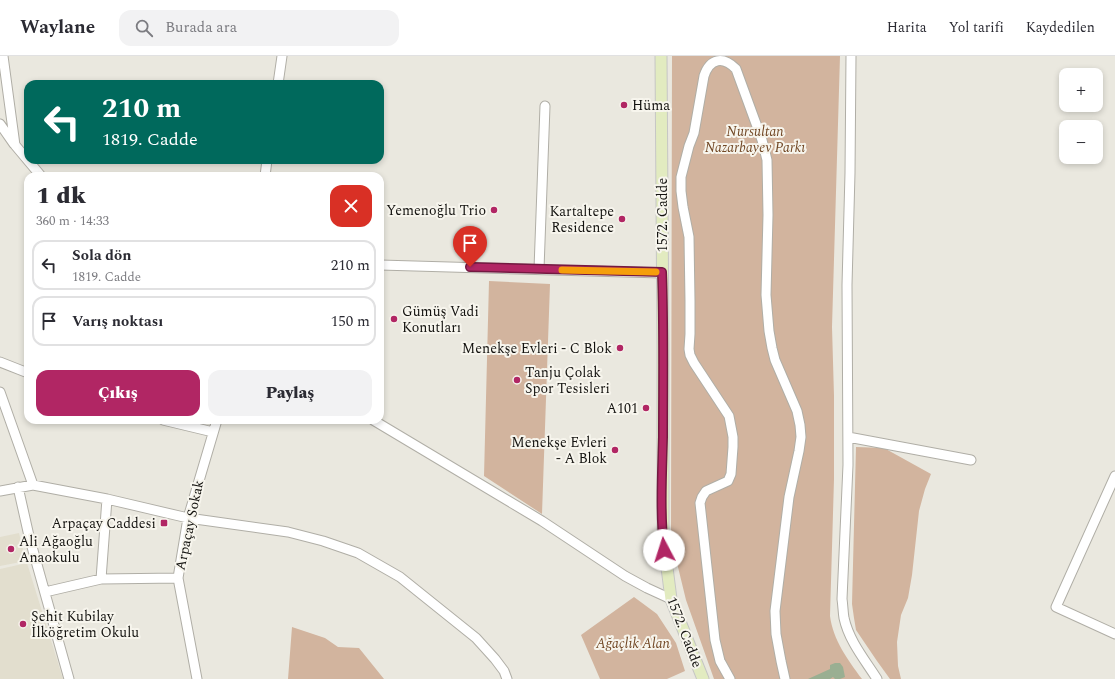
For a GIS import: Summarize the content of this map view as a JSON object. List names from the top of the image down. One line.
{"streets":{"main road":["1572. Cadde"],"street":["Arpaçay Sokak"]},"parks":["Nursultan Nazarbayev Parkı","Ağaçlık Alan"],"places":{"other":["Hüma","Yemenoğlu Trio","Kartaltepe Residence","Gümüş Vadi Konutları","Menekşe Evleri - C Blok","Tanju Çolak Spor Tesisleri","A101","Menekşe Evleri - A Blok","Ali Ağaoğlu Anaokulu","Şehit Kubilay İlköğretim Okulu"],"transit":["Arpaçay Caddesi"]},"page":{"header":"Waylane","search":"Burada ara","nav":["Harita","Yol tarifi","Kaydedilen"],"map_buttons":["+","−"],"turn":["210 m","1819. Cadde"],"heading":["1 dk","360 m · 14:33"],"list":[{"name":"Sola dön","note":"1819. Cadde","value":"210 m"},{"name":"Varış noktası","value":"150 m"}],"buttons":["Çıkış","Paylaş"]}}
